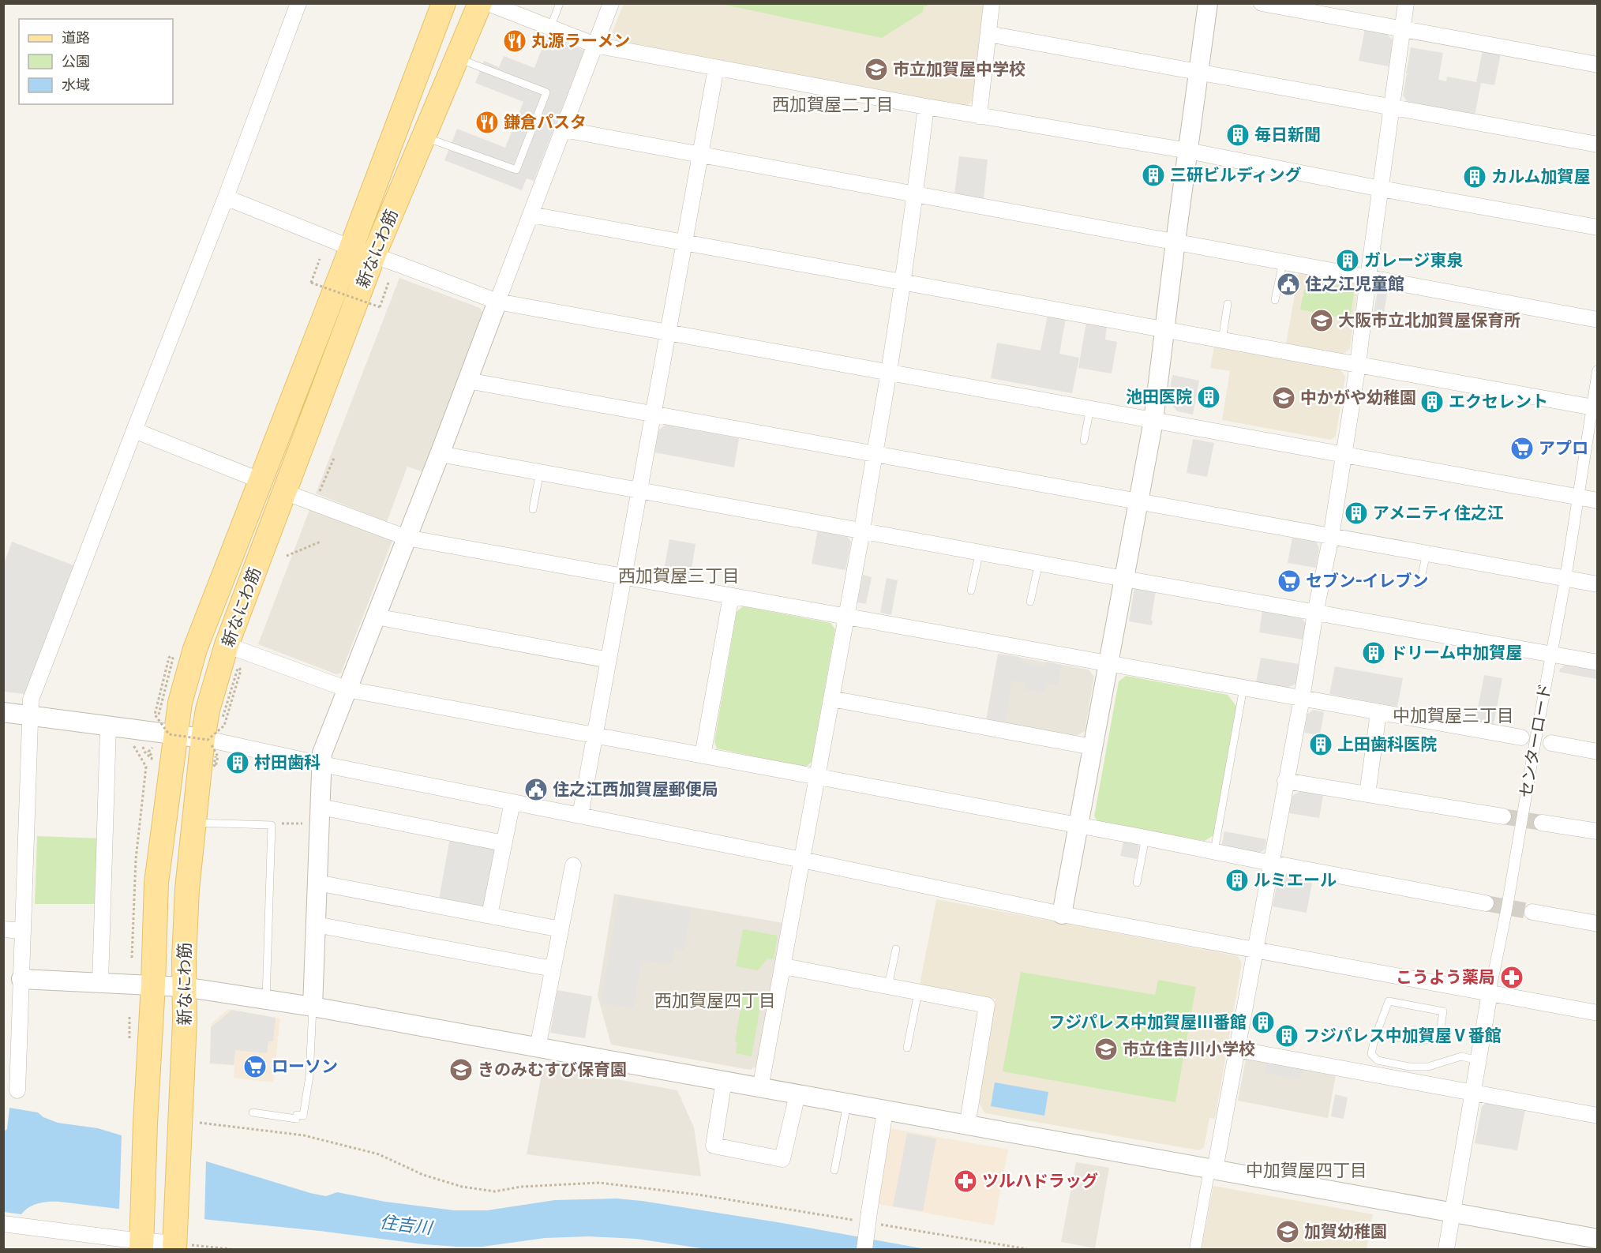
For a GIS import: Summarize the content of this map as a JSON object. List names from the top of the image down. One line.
{"streets":{"main road":["新なにわ筋"],"street":["センターロード"]},"districts":["西加賀屋二丁目","西加賀屋三丁目","中加賀屋三丁目","西加賀屋四丁目","中加賀屋四丁目"],"water":["住吉川"],"places":{"restaurant":["丸源ラーメン","鎌倉パスタ"],"school or university":["市立加賀屋中学校","大阪市立北加賀屋保育所","中かがや幼稚園","市立住吉川小学校","きのみむすび保育園","加賀幼稚園"],"building":["毎日新聞","三研ビルディング","カルム加賀屋","ガレージ東泉","池田医院","エクセレント","アメニティ住之江","ドリーム中加賀屋","上田歯科医院","村田歯科","ルミエール","フジパレス中加賀屋Ⅲ番館","フジパレス中加賀屋Ⅴ番館"],"public building":["住之江児童館","住之江西加賀屋郵便局"],"supermarket":["アプロ","セブン-イレブン","ローソン"],"pharmacy":["こうよう薬局","ツルハドラッグ"]},"legend":["道路","公園","水域"]}
